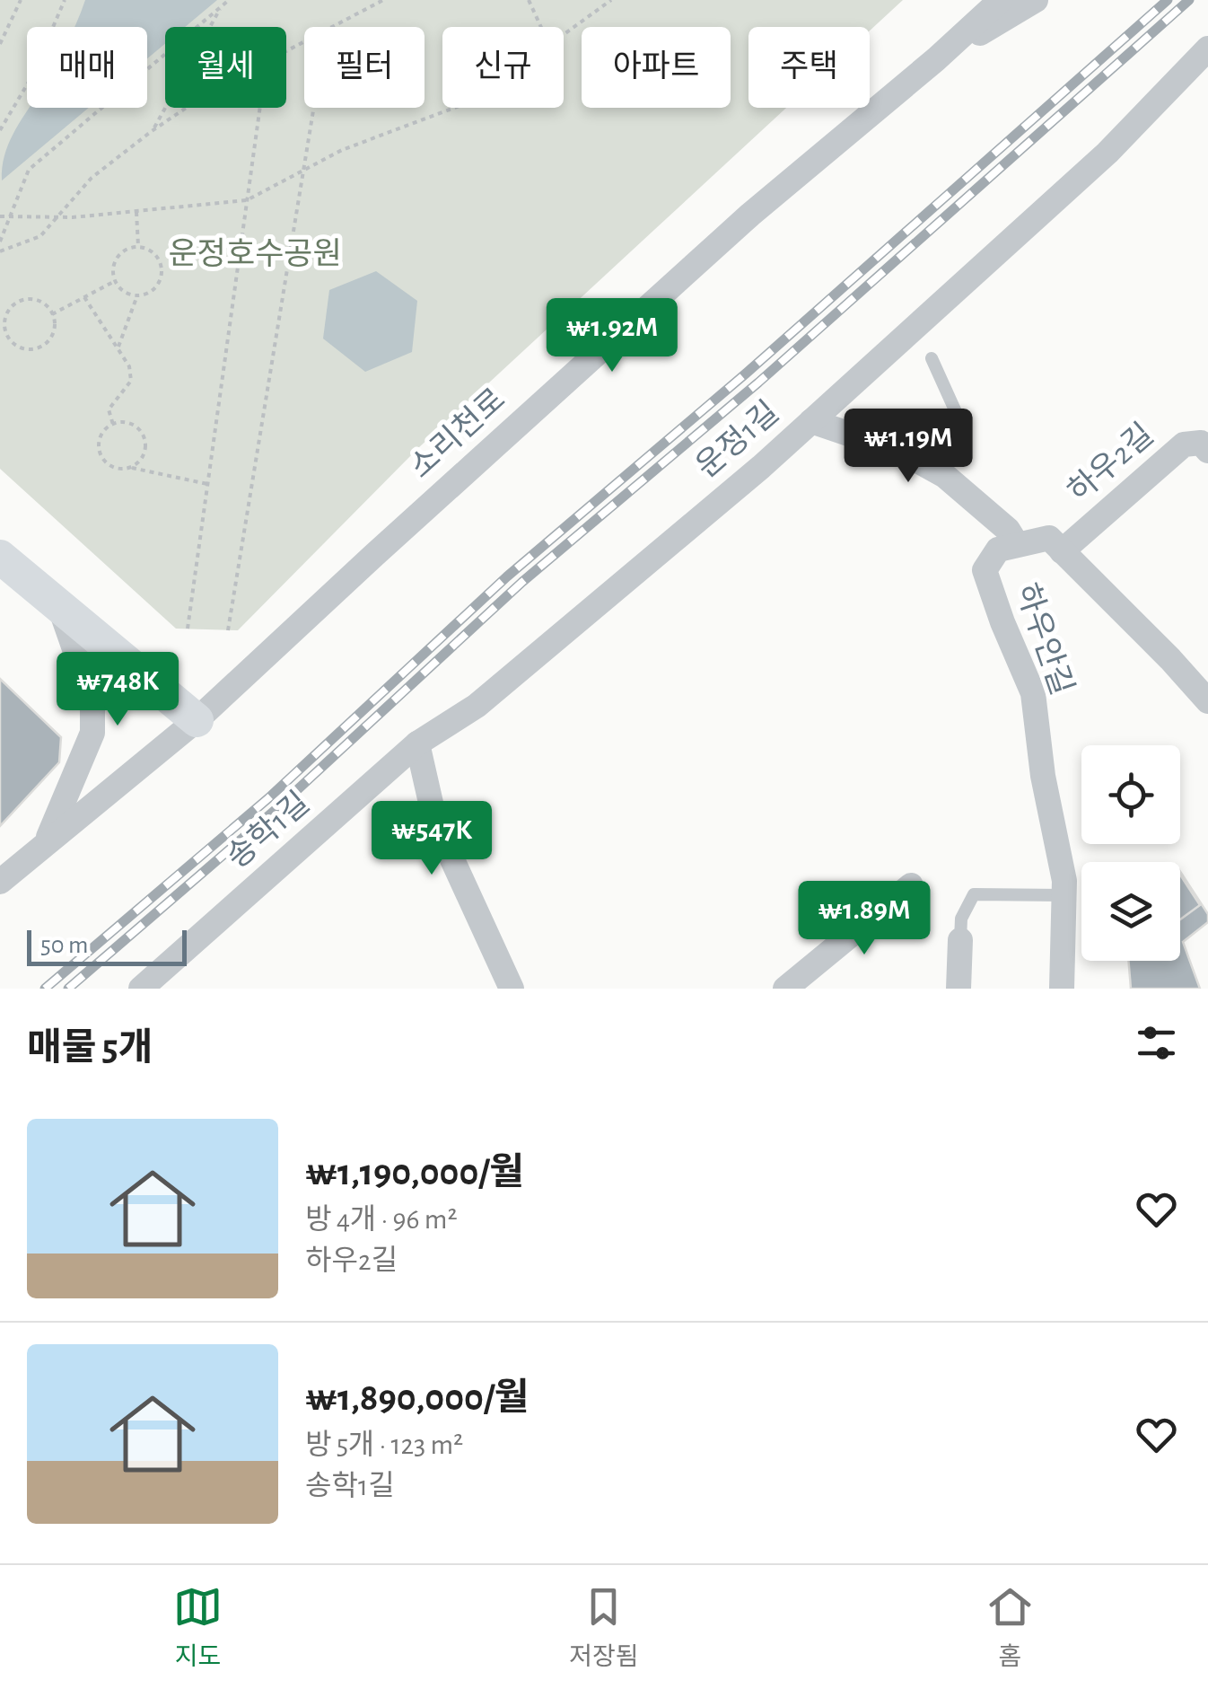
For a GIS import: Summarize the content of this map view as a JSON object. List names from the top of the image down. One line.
{"streets":{"street":["소리천로","운정1길","하우2길","하우안길","송학1길"]},"crossings":[["운정1길","송학1길"],["하우2길","하우안길"]],"parks":["운정호수공원"],"scale_bar":"50 m","page":{"chip":["매매","월세","필터","신규","아파트","주택"],"price":["₩1.92M","₩1.19M","₩748K","₩547K","₩1.89M"],"scale":"50 m","heading":"매물 5개","list":[{"name":"₩1,190,000/월","note":"방 4개 · 96 m² · 하우2길"},{"name":"₩1,890,000/월","note":"방 5개 · 123 m² · 송학1길"}],"tabs":["지도","저장됨","홈"]}}
